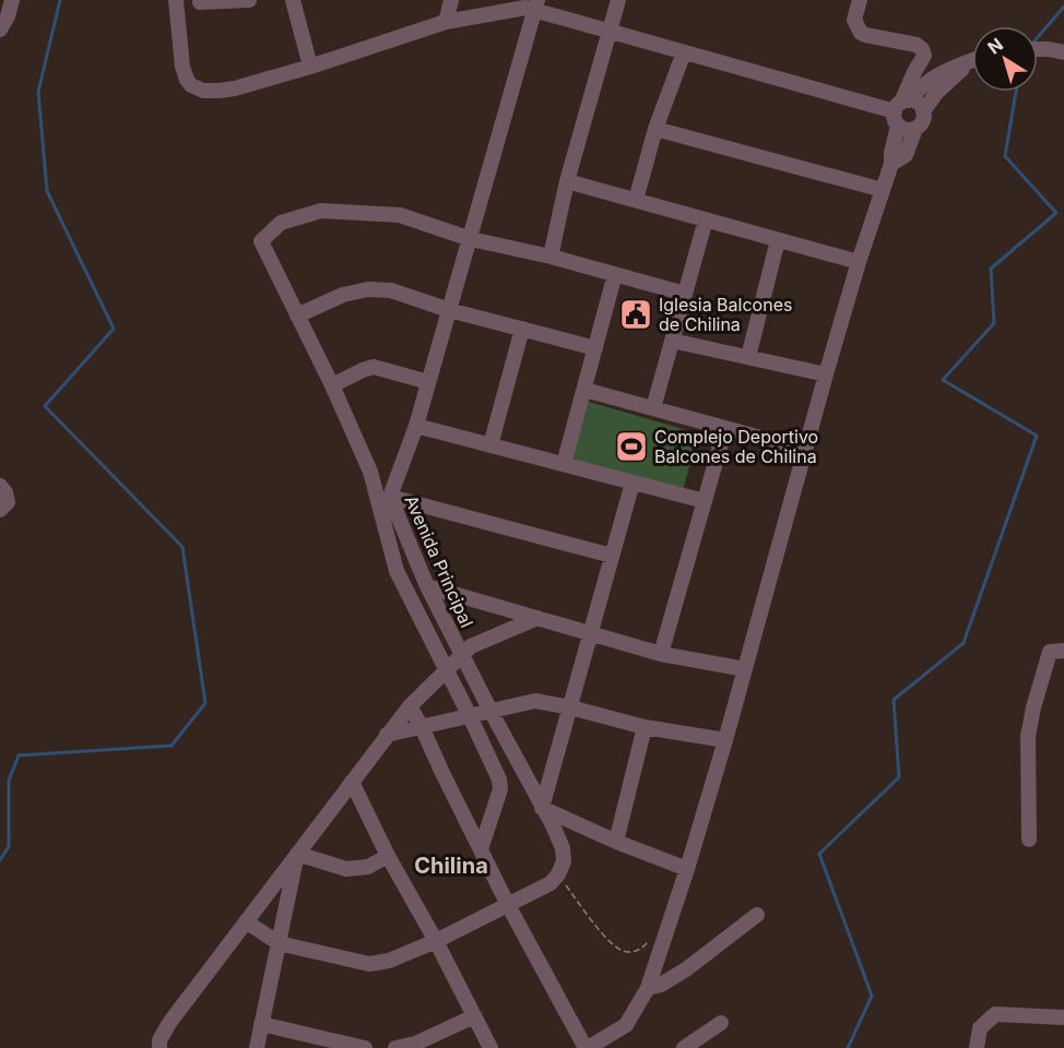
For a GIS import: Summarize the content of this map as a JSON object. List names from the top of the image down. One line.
{"streets":{"street":["Avenida Principal"]},"districts":["Chilina"],"places":{"public building":["Iglesia Balcones de Chilina"],"sports":["Complejo Deportivo Balcones de Chilina"]},"north":"top left"}
